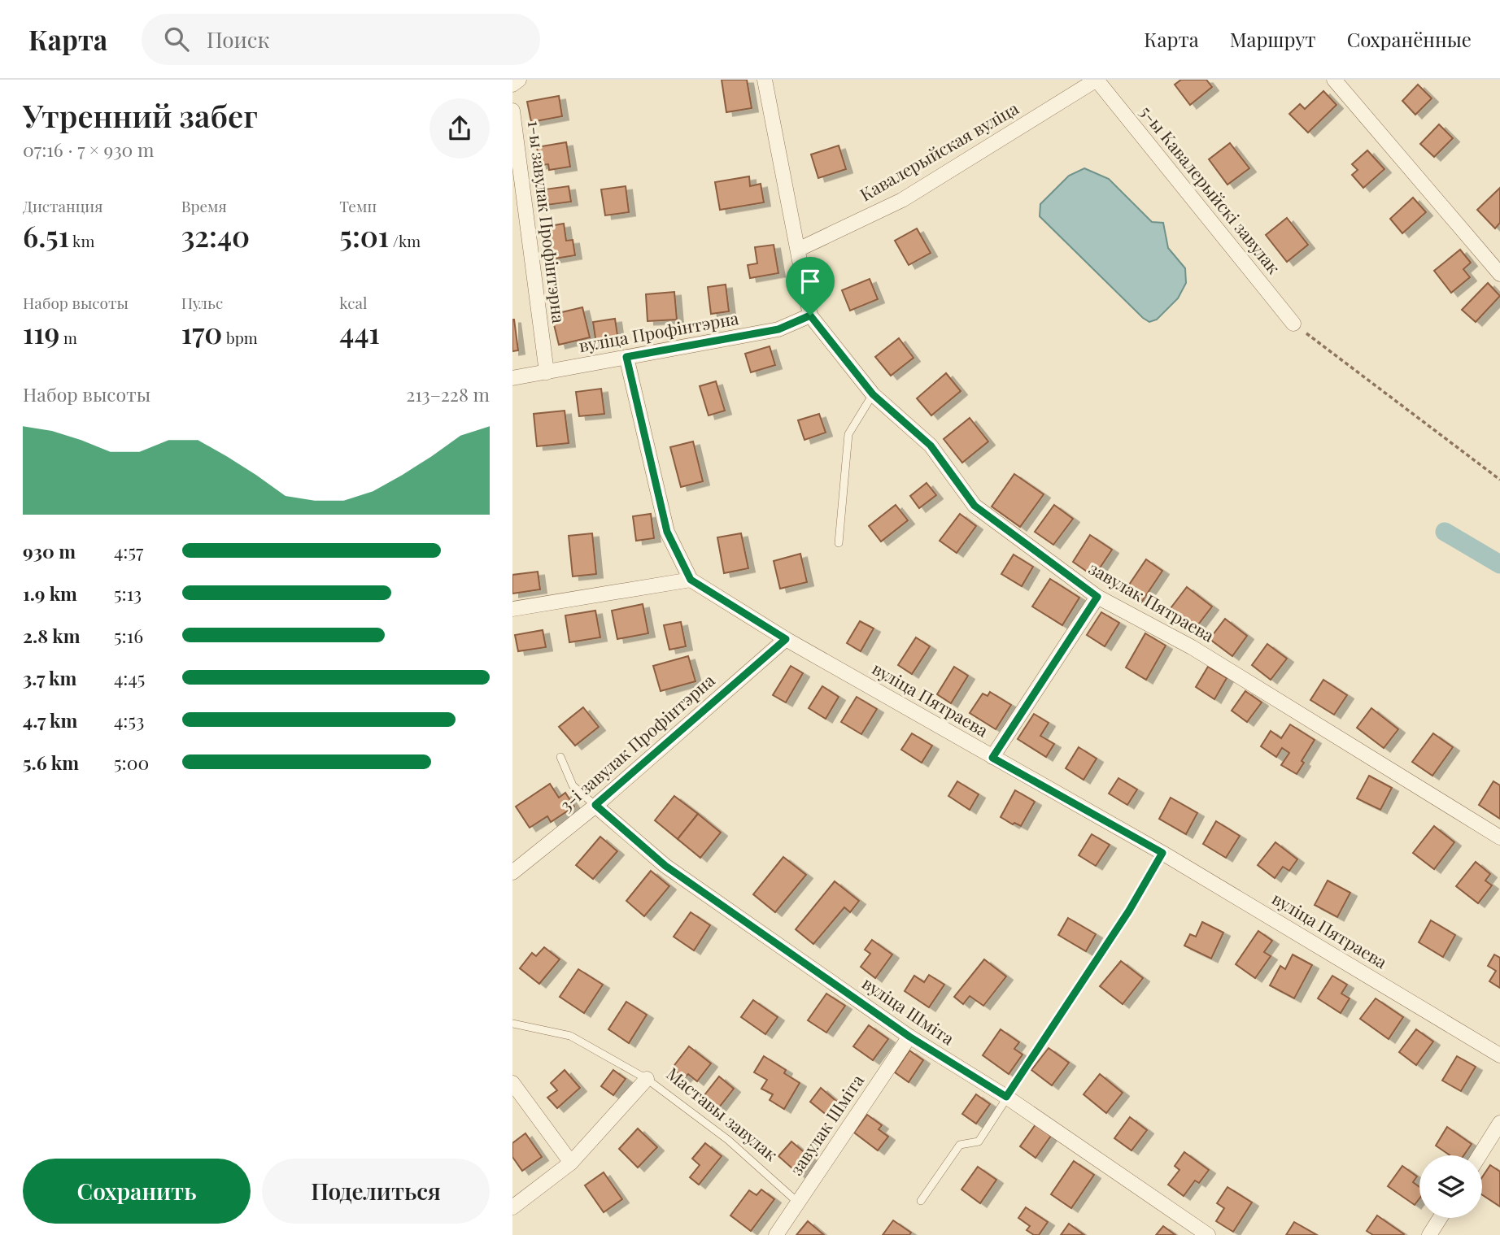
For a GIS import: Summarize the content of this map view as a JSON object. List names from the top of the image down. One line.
{"streets":{"street":["Кавалерыйская вуліца","5-ы Кавалерыйскі завулак","1-ы завулак Профінтэрна","вуліца Профінтэрна","завулак Пятраева","вуліца Пятраева","3-і завулак Профінтэрна","вуліца Шміта","Маставы завулак","завулак Шміта"]},"crossings":[["Кавалерыйская вуліца","5-ы Кавалерыйскі завулак"],["1-ы завулак Профінтэрна","вуліца Профінтэрна"],["вуліца Профінтэрна","завулак Пятраева"],["вуліца Пятраева","3-і завулак Профінтэрна"],["3-і завулак Профінтэрна","вуліца Шміта"],["вуліца Шміта","завулак Шміта"],["Маставы завулак","завулак Шміта"]],"page":{"header":"Карта","search":"Поиск","nav":["Карта","Маршрут","Сохранённые"],"heading":["Утренний забег","07:16 · 7 × 930 m"],"stats":[["Дистанция","6.51 km"],["Время","32:40"],["Темп","5:01 /km"],["Набор высоты","119 m"],["Пульс","170 bpm"],["kcal","441"]],"chart":["Набор высоты","213–228 m"],"list":[{"name":"930 m","note":"4:57"},{"name":"1.9 km","note":"5:13"},{"name":"2.8 km","note":"5:16"},{"name":"3.7 km","note":"4:45"},{"name":"4.7 km","note":"4:53"},{"name":"5.6 km","note":"5:00"}],"buttons":["Сохранить","Поделиться"]}}
